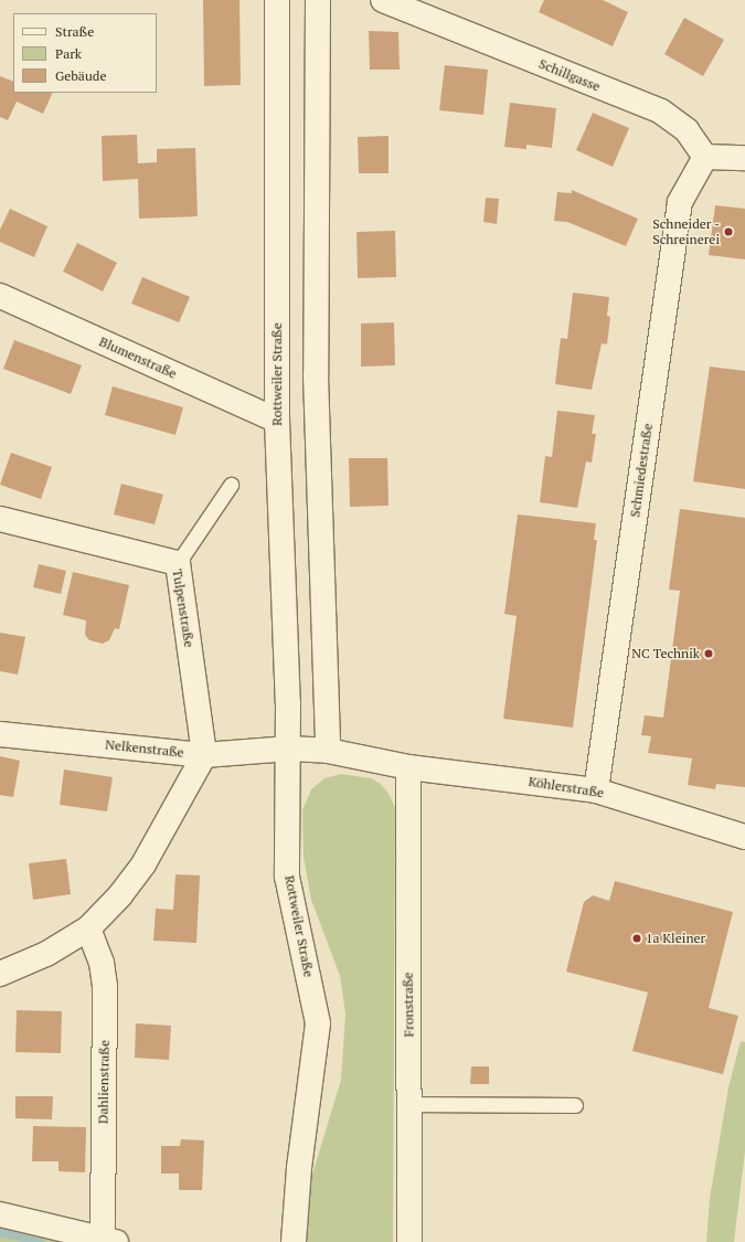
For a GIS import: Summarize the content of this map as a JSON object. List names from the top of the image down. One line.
{"streets":{"street":["Schillgasse","Blumenstraße","Rottweiler Straße","Schmiedestraße","Tulpenstraße","Nelkenstraße","Köhlerstraße","Fronstraße","Dahlienstraße"]},"crossings":[["Schillgasse","Schmiedestraße"],["Blumenstraße","Rottweiler Straße"],["Rottweiler Straße","Nelkenstraße"],["Schmiedestraße","Köhlerstraße"],["Tulpenstraße","Nelkenstraße"],["Köhlerstraße","Fronstraße"]],"places":["Schneider - Schreinerei","NC Technik","1a Kleiner"],"legend":["Straße","Park","Gebäude"]}
